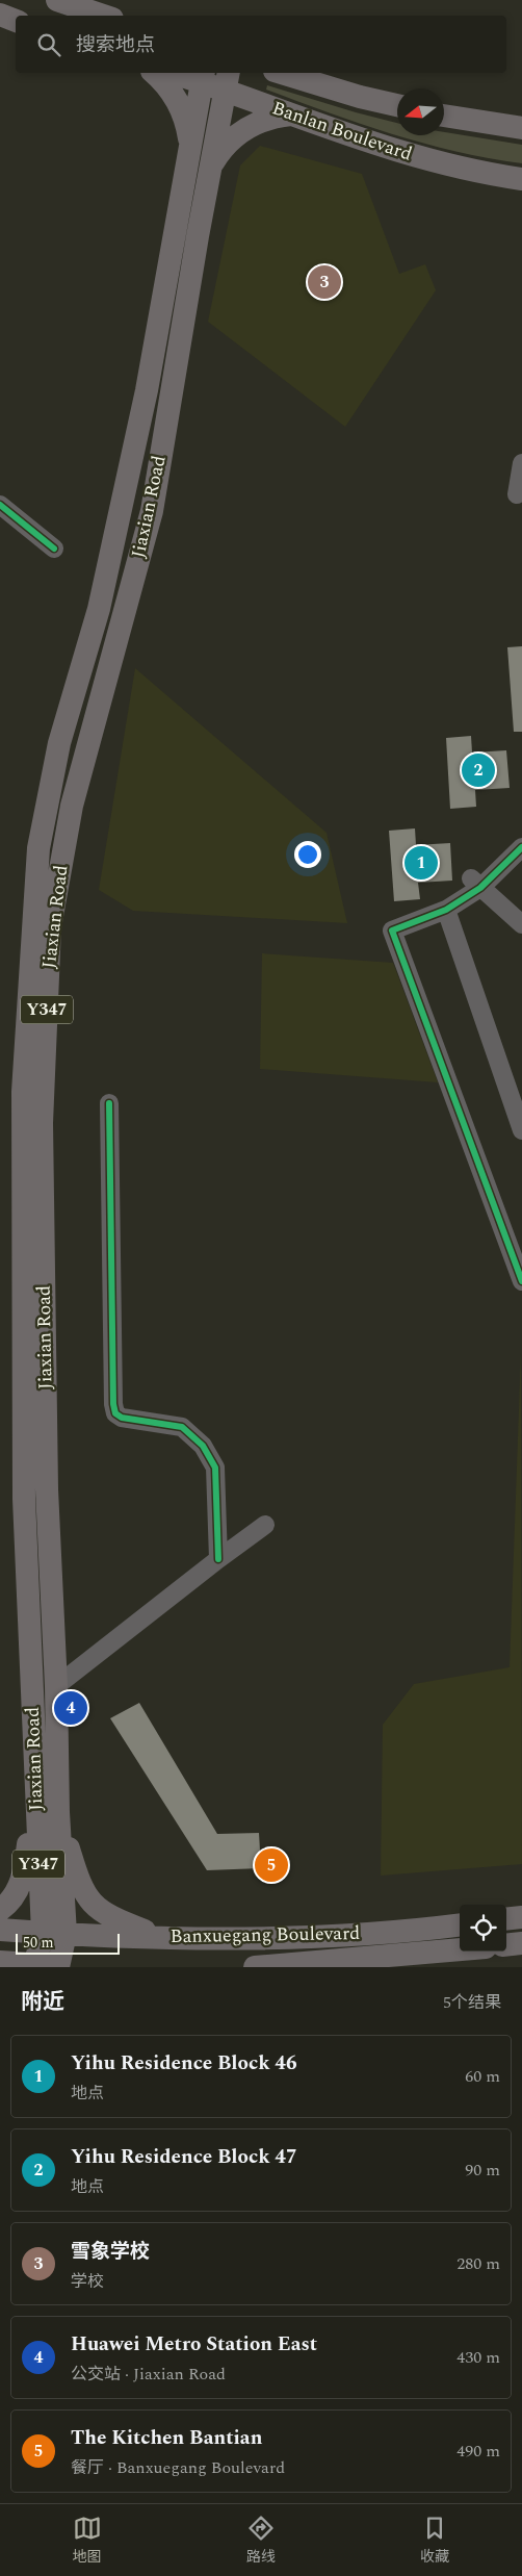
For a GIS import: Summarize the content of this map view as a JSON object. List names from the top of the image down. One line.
{"streets":{"main road":["Banlan Boulevard","Jiaxian Road","Y347","Banxuegang Boulevard"]},"crossings":[["Banlan Boulevard","Jiaxian Road"],["Jiaxian Road","Banxuegang Boulevard"]],"scale_bar":"50 m","north":"left","page":{"search":"搜索地点","pins":["3","2","1","4","5"],"scale":"50 m","heading":["附近","5个结果"],"list":[{"mark":"1","name":"Yihu Residence Block 46","note":"地点","value":"60 m"},{"mark":"2","name":"Yihu Residence Block 47","note":"地点","value":"90 m"},{"mark":"3","name":"雪象学校","note":"学校","value":"280 m"},{"mark":"4","name":"Huawei Metro Station East","note":"公交站 · Jiaxian Road","value":"430 m"},{"mark":"5","name":"The Kitchen Bantian","note":"餐厅 · Banxuegang Boulevard","value":"490 m"}],"nav":["地图","路线","收藏"]}}
